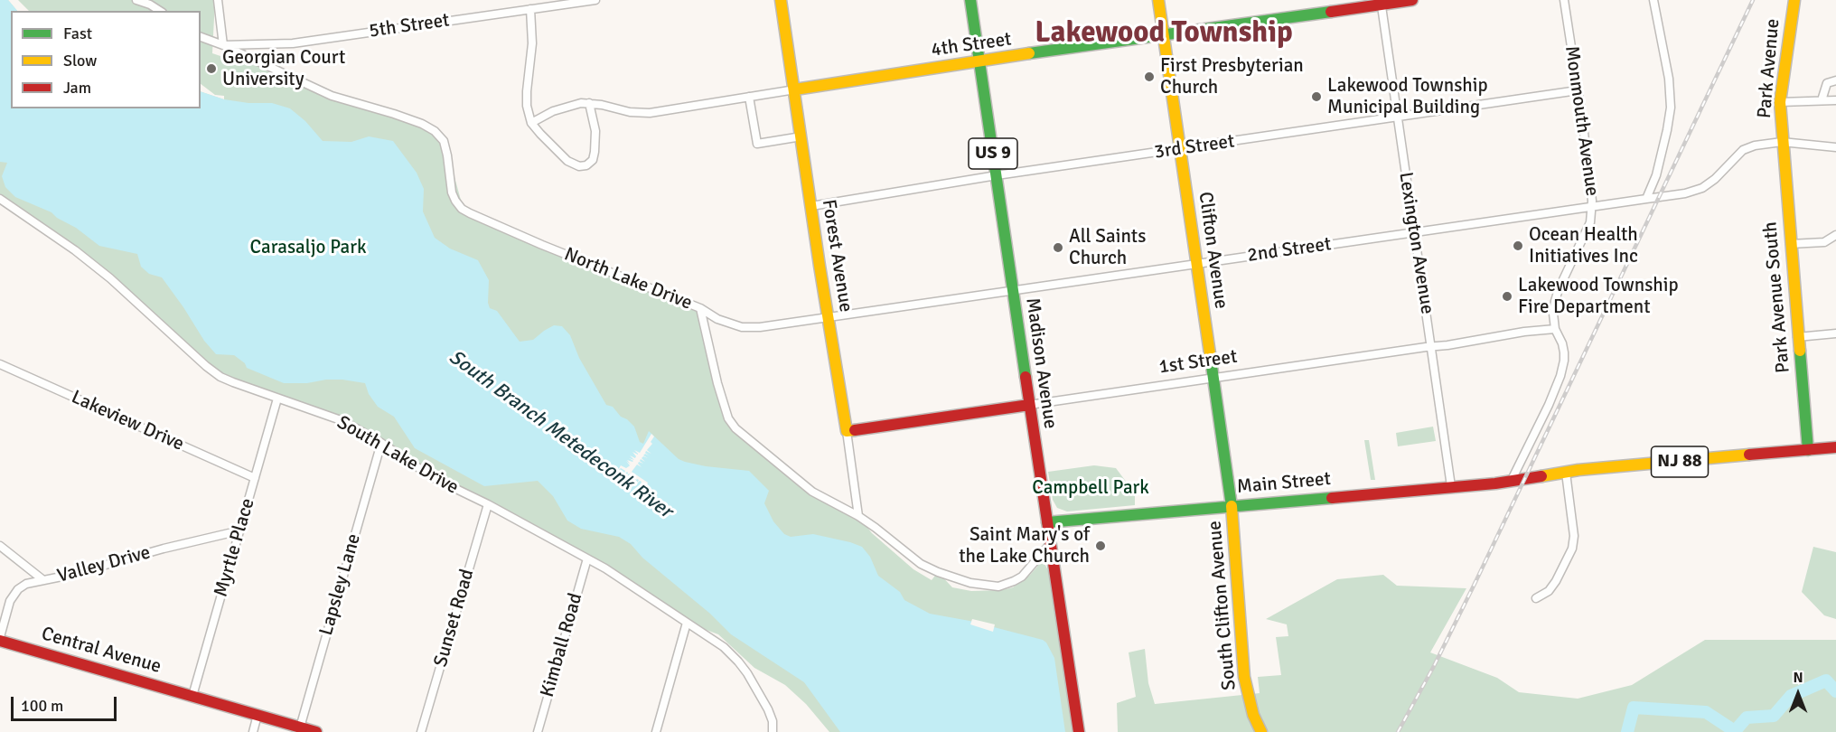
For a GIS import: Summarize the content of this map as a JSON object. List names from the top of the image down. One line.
{"streets":{"main road":["4th Street","Park Avenue","US 9","Clifton Avenue","Forest Avenue","Park Avenue South","1st Street","Madison Avenue","NJ 88","Main Street","South Clifton Avenue","Central Avenue"],"street":["5th Street","Monmouth Avenue","3rd Street","Lexington Avenue","2nd Street","North Lake Drive","Lakeview Drive","South Lake Drive","Myrtle Place","Valley Drive","Lapsley Lane","Sunset Road","Kimball Road"]},"crossings":[["5th Street","North Lake Drive"],["4th Street","Lexington Avenue"],["4th Street","Clifton Avenue"],["4th Street","Forest Avenue"],["4th Street","Madison Avenue"],["Park Avenue","Park Avenue South"],["Monmouth Avenue","3rd Street"],["Monmouth Avenue","2nd Street"],["Monmouth Avenue","1st Street"],["Monmouth Avenue","Main Street"],["3rd Street","Lexington Avenue"],["3rd Street","Clifton Avenue"],["3rd Street","Forest Avenue"],["3rd Street","Madison Avenue"],["Lexington Avenue","2nd Street"],["Lexington Avenue","1st Street"],["Lexington Avenue","Main Street"],["Clifton Avenue","2nd Street"],["Clifton Avenue","1st Street"],["Clifton Avenue","Main Street"],["Clifton Avenue","South Clifton Avenue"],["2nd Street","Forest Avenue"],["2nd Street","North Lake Drive"],["2nd Street","Madison Avenue"],["Forest Avenue","North Lake Drive"],["Forest Avenue","1st Street"],["North Lake Drive","Madison Avenue"],["Park Avenue South","NJ 88"],["1st Street","Madison Avenue"],["Madison Avenue","Main Street"],["Lakeview Drive","Myrtle Place"],["South Lake Drive","Myrtle Place"],["South Lake Drive","Lapsley Lane"],["South Lake Drive","Sunset Road"],["South Lake Drive","Kimball Road"],["NJ 88","Main Street"],["Main Street","South Clifton Avenue"],["Myrtle Place","Valley Drive"],["Myrtle Place","Central Avenue"],["Valley Drive","Central Avenue"],["Lapsley Lane","Central Avenue"]],"districts":["Lakewood Township"],"water":["South Branch Metedeconk River"],"parks":["Carasaljo Park","Campbell Park"],"places":["Georgian Court University","First Presbyterian Church","Lakewood Township Municipal Building","Ocean Health Initiatives Inc","All Saints Church","Lakewood Township Fire Department","Saint Mary's of the Lake Church"],"legend":["Fast","Slow","Jam"],"scale_bar":"100 m","north":"top"}
